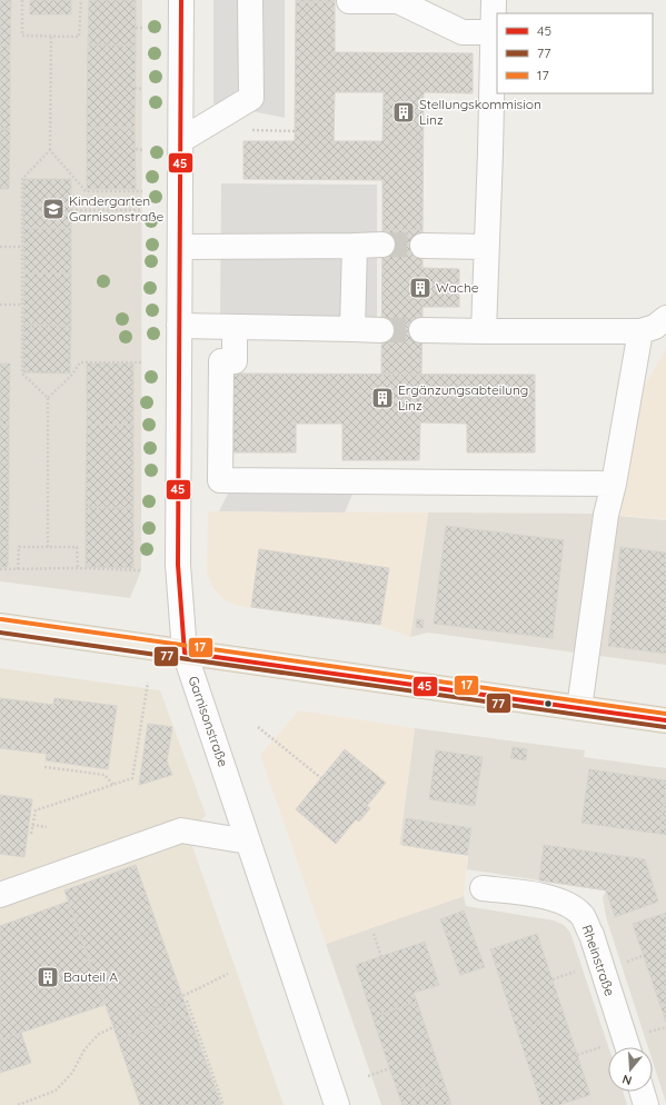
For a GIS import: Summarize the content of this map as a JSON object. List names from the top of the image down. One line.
{"streets":{"street":["Garnisonstraße","Rheinstraße"]},"places":{"building":["Stellungskommision Linz","Wache","Ergänzungsabteilung Linz","Bauteil A"],"school or university":["Kindergarten Garnisonstraße"]},"lines":["transit line 45","transit line 17","transit line 77"],"legend":["45","77","17"],"north":"bottom"}
